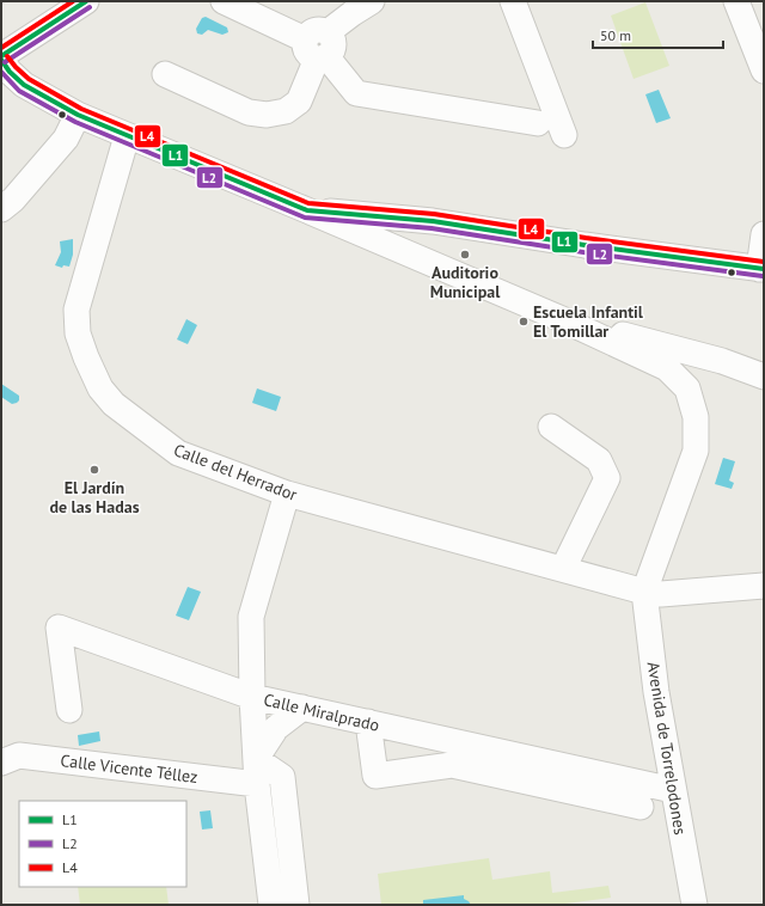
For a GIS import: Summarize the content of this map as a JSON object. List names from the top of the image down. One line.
{"streets":{"street":["Calle del Herrador","Calle Miralprado","Avenida de Torrelodones","Calle Vicente Téllez"]},"crossings":[["Calle del Herrador","Avenida de Torrelodones"],["Calle Miralprado","Avenida de Torrelodones"]],"places":["Auditorio Municipal","Escuela Infantil El Tomillar","El Jardín de las Hadas"],"lines":["transit line L1","transit line L4","transit line L2"],"legend":["L1","L2","L4"],"scale_bar":"50 m"}
